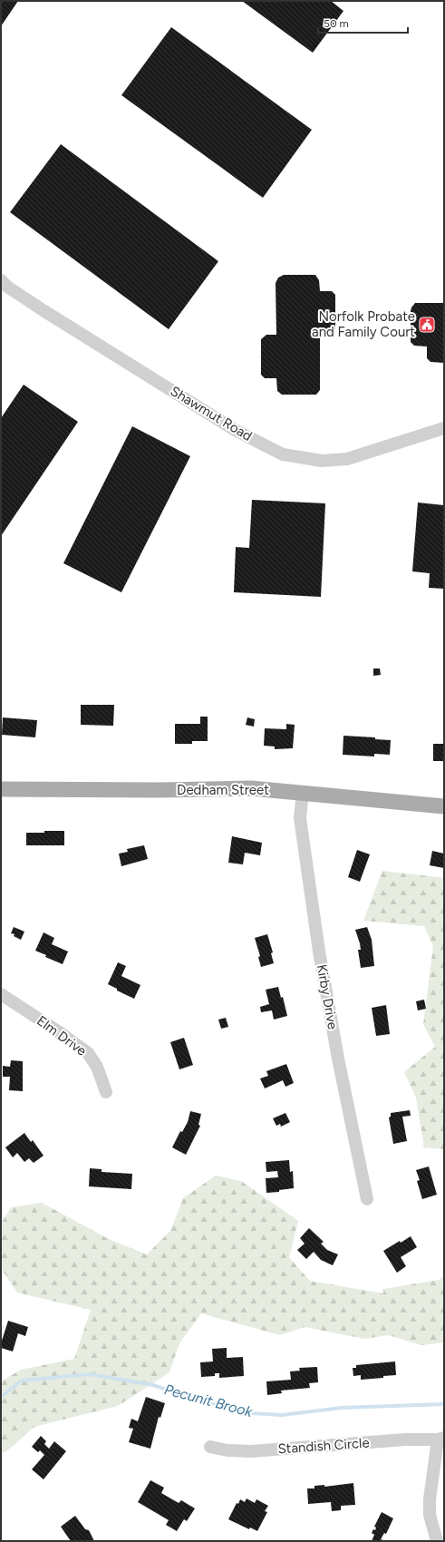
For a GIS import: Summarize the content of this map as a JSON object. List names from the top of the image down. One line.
{"streets":{"main road":["Dedham Street"],"street":["Shawmut Road","Kirby Drive","Elm Drive","Standish Circle"]},"crossings":[["Dedham Street","Kirby Drive"]],"water":["Pecunit Brook"],"places":{"public building":["Norfolk Probate and Family Court"]},"scale_bar":"50 m"}
